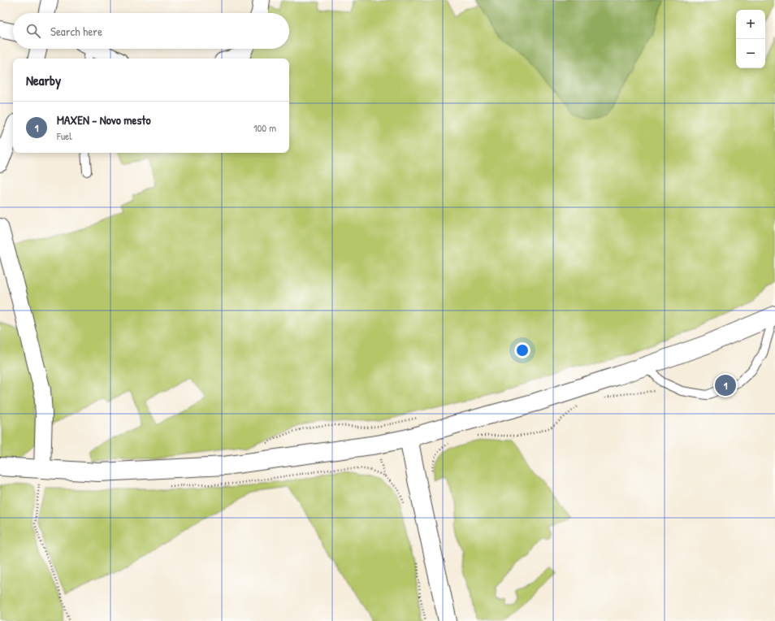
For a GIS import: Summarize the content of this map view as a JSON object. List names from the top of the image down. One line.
{"page":{"map_buttons":["+","−"],"search":"Search here","heading":"Nearby","list":[{"mark":"1","name":"MAXEN - Novo mesto","note":"Fuel","value":"100 m"}],"pins":"1"}}
